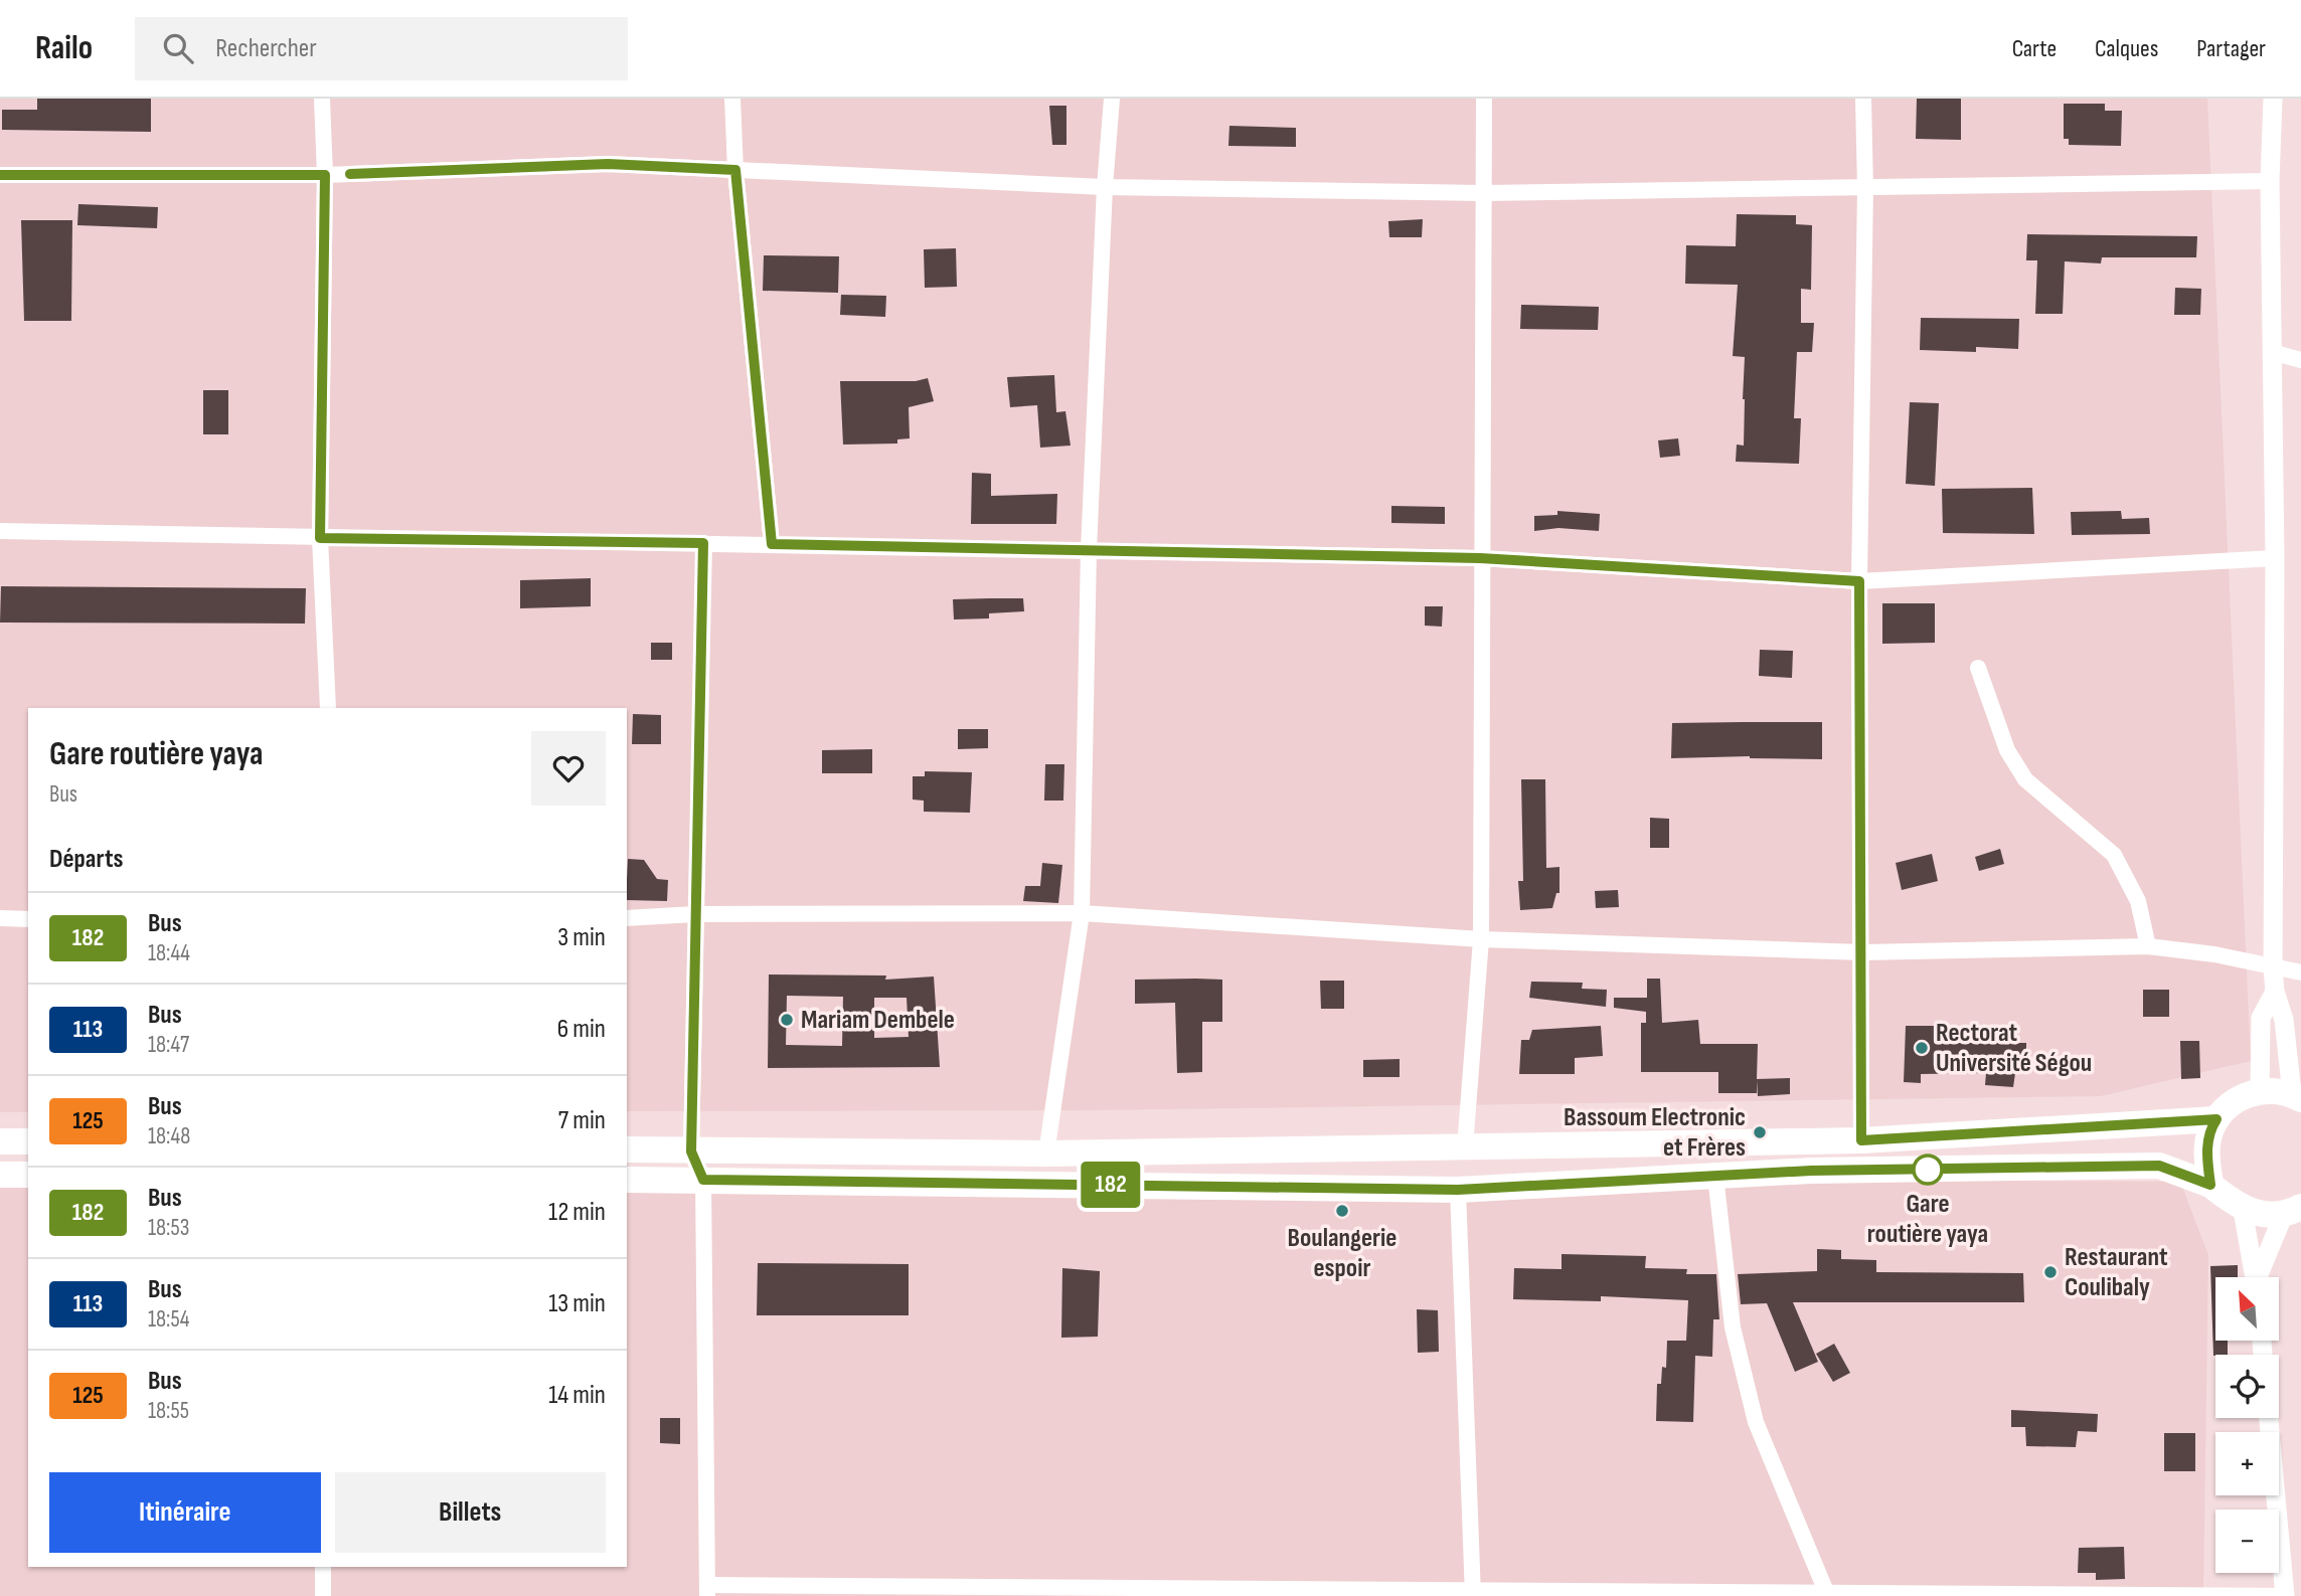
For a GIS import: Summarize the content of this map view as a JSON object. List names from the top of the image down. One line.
{"places":["Mariam Dembele","Rectorat Université Ségou","Bassoum Electronic et Frères","Gare routière yaya","Boulangerie espoir","Restaurant Coulibaly"],"lines":["bus line 182"],"north":"top left","page":{"header":"Railo","search":"Rechercher","nav":["Carte","Calques","Partager"],"on_map":"182","heading":[["Gare routière yaya","Bus"],"Départs"],"list":[{"mark":"182","name":"Bus","note":"18:44","value":"3 min"},{"mark":"113","name":"Bus","note":"18:47","value":"6 min"},{"mark":"125","name":"Bus","note":"18:48","value":"7 min"},{"mark":"182","name":"Bus","note":"18:53","value":"12 min"},{"mark":"113","name":"Bus","note":"18:54","value":"13 min"},{"mark":"125","name":"Bus","note":"18:55","value":"14 min"}],"map_buttons":["+","−"],"buttons":["Itinéraire","Billets"]}}
